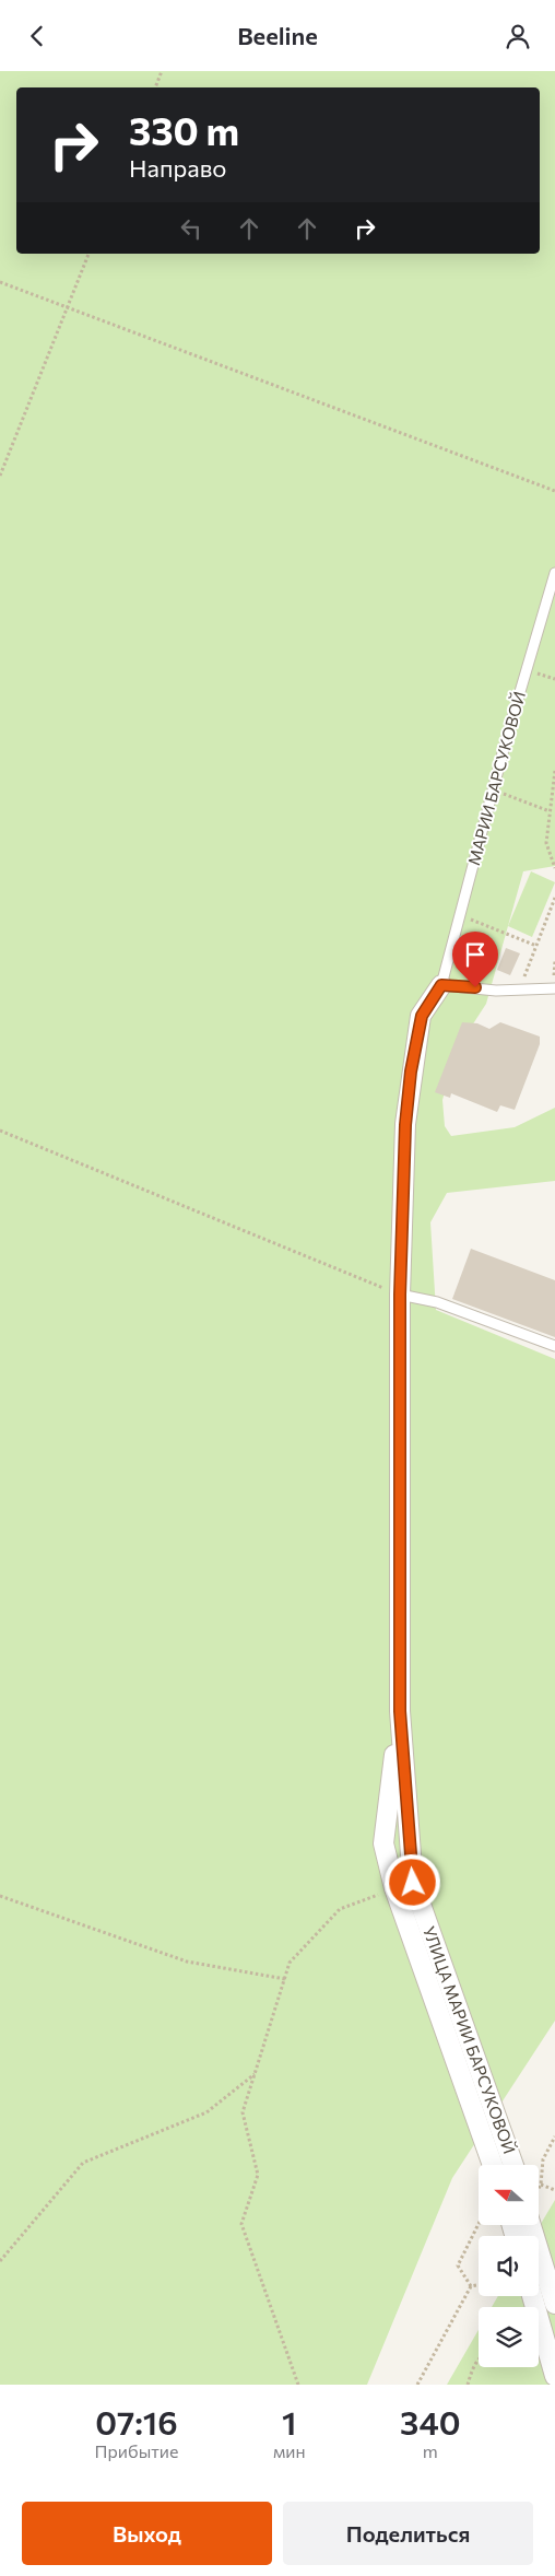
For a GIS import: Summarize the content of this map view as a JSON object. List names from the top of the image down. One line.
{"streets":{"street":["УЛИЦА МАРИИ БАРСУКОВОЙ"],"lane":["МАРИИ БАРСУКОВОЙ"]},"crossings":[["МАРИИ БАРСУКОВОЙ","УЛИЦА МАРИИ БАРСУКОВОЙ"]],"north":"left","page":{"header":"Beeline","turn":["330 m","Направо"],"eta":["07:16","Прибытие","1","мин","340","m"],"buttons":["Выход","Поделиться"]}}
